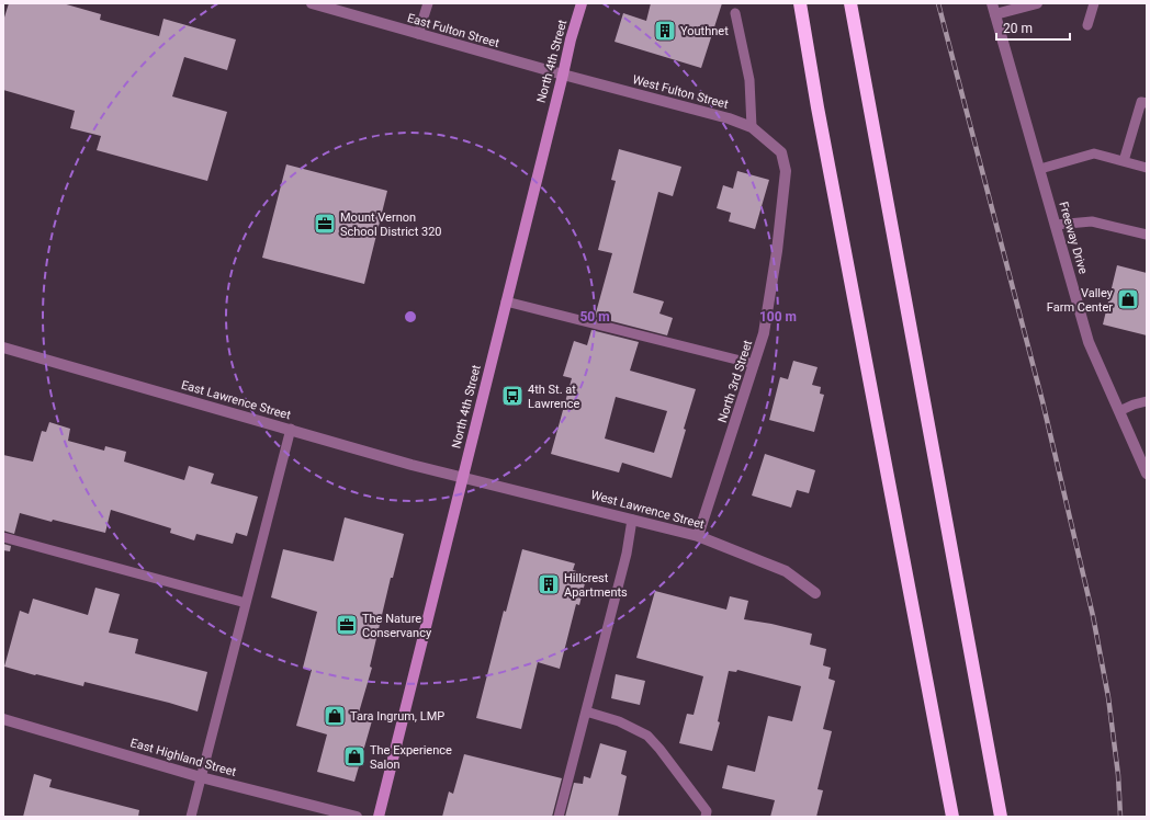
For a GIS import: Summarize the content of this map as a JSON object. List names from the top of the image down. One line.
{"streets":{"main road":["North 4th Street"],"street":["East Fulton Street","West Fulton Street","Freeway Drive","North 3rd Street","East Lawrence Street","West Lawrence Street","East Highland Street"]},"crossings":[["East Fulton Street","North 4th Street"],["East Fulton Street","West Fulton Street"],["North 4th Street","West Fulton Street"],["North 4th Street","East Lawrence Street"],["North 4th Street","West Lawrence Street"],["West Fulton Street","North 3rd Street"],["North 3rd Street","West Lawrence Street"],["East Lawrence Street","West Lawrence Street"]],"places":{"building":["Youthnet","Hillcrest Apartments"],"office":["Mount Vernon School District 320","The Nature Conservancy"],"shop":["Valley Farm Center","Tara Ingrum, LMP","The Experience Salon"],"bus stop":["4th St. at Lawrence"]},"scale_bar":"20 m","rings":["50 m","100 m"]}
